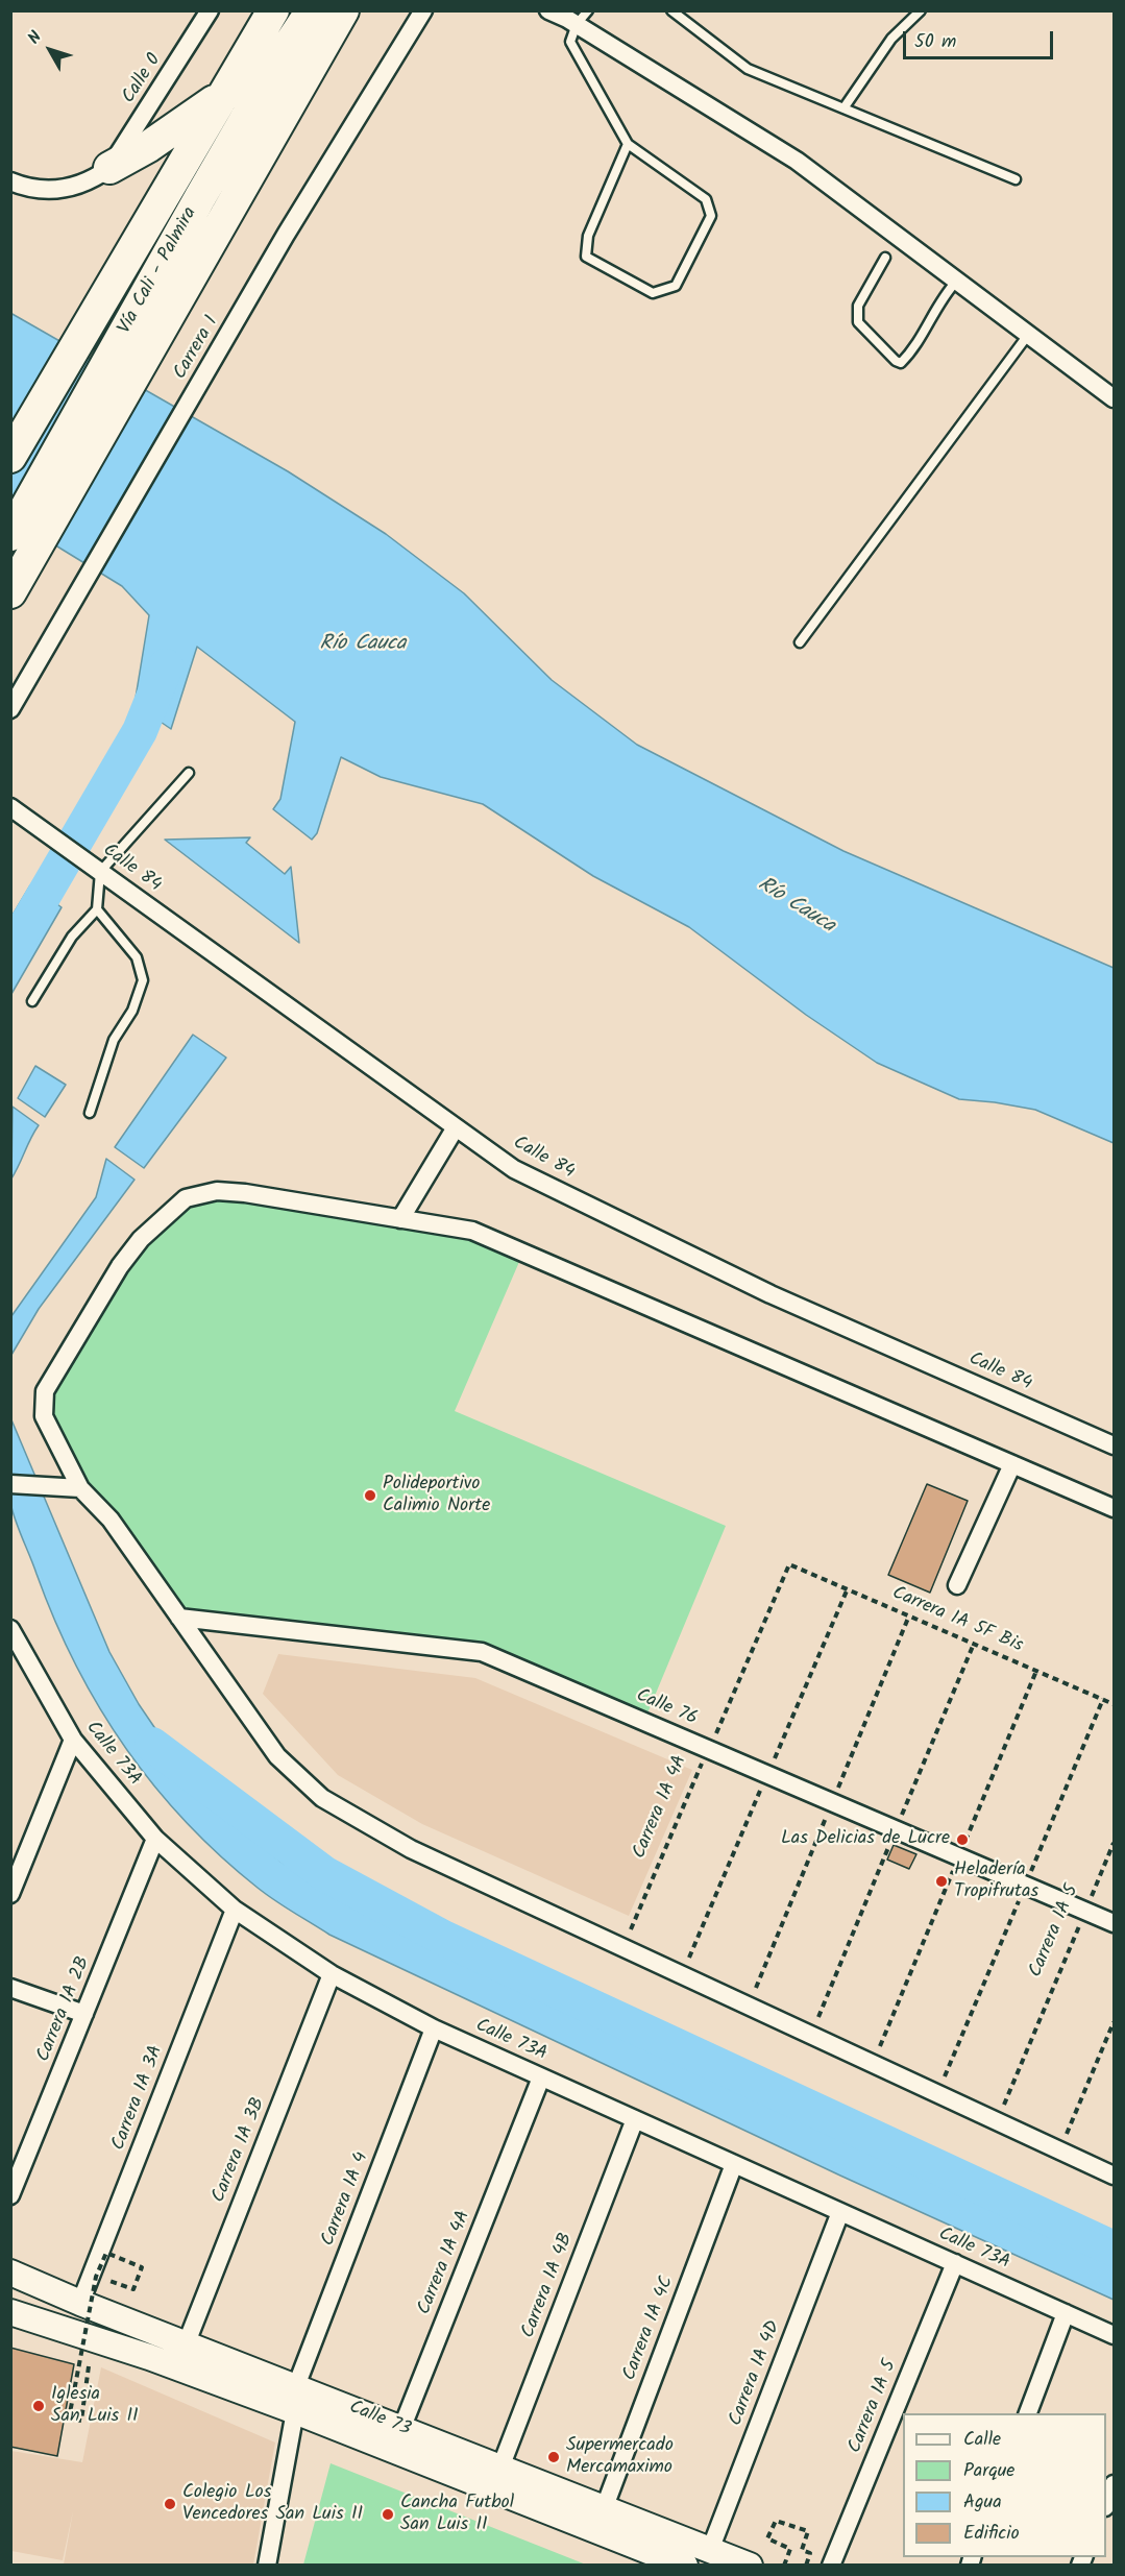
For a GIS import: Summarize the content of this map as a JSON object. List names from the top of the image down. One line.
{"streets":{"highway":["Vía Cali - Palmira"],"main road":["Calle 73"],"street":["Calle 0","Carrera 1","Calle 84","Calle 76","Calle 73A","Carrera 1A 4A","Carrera 1A 5","Carrera 1A 2B","Carrera 1A 3A","Carrera 1A 3B","Carrera 1A 4","Carrera 1A 4B","Carrera 1A 4C","Carrera 1A 4D"],"path":["Carrera 1A 5F Bis"]},"crossings":[["Carrera 1A 5F Bis","Carrera 1A 4A"],["Calle 76","Carrera 1A 4A"],["Calle 76","Carrera 1A 5"],["Calle 73A","Carrera 1A 4A"],["Calle 73A","Carrera 1A 5"],["Calle 73A","Carrera 1A 2B"],["Calle 73A","Carrera 1A 3A"],["Calle 73A","Carrera 1A 3B"],["Calle 73A","Carrera 1A 4"],["Calle 73A","Carrera 1A 4B"],["Calle 73A","Carrera 1A 4C"],["Calle 73A","Carrera 1A 4D"],["Carrera 1A 4A","Calle 73"],["Carrera 1A 3A","Calle 73"],["Carrera 1A 3B","Calle 73"],["Carrera 1A 4","Calle 73"],["Carrera 1A 4B","Calle 73"],["Carrera 1A 4C","Calle 73"],["Carrera 1A 4D","Calle 73"]],"water":["Río Cauca"],"places":["Polideportivo Calimio Norte","Las Delicias de Lucre","Heladería Tropifrutas","Iglesia San Luis II","Supermercado Mercamaximo","Colegio Los Vencedores San Luis II","Cancha Futbol San Luis II"],"legend":["Calle","Parque","Agua","Edificio"],"scale_bar":"50 m","north":"top left"}
